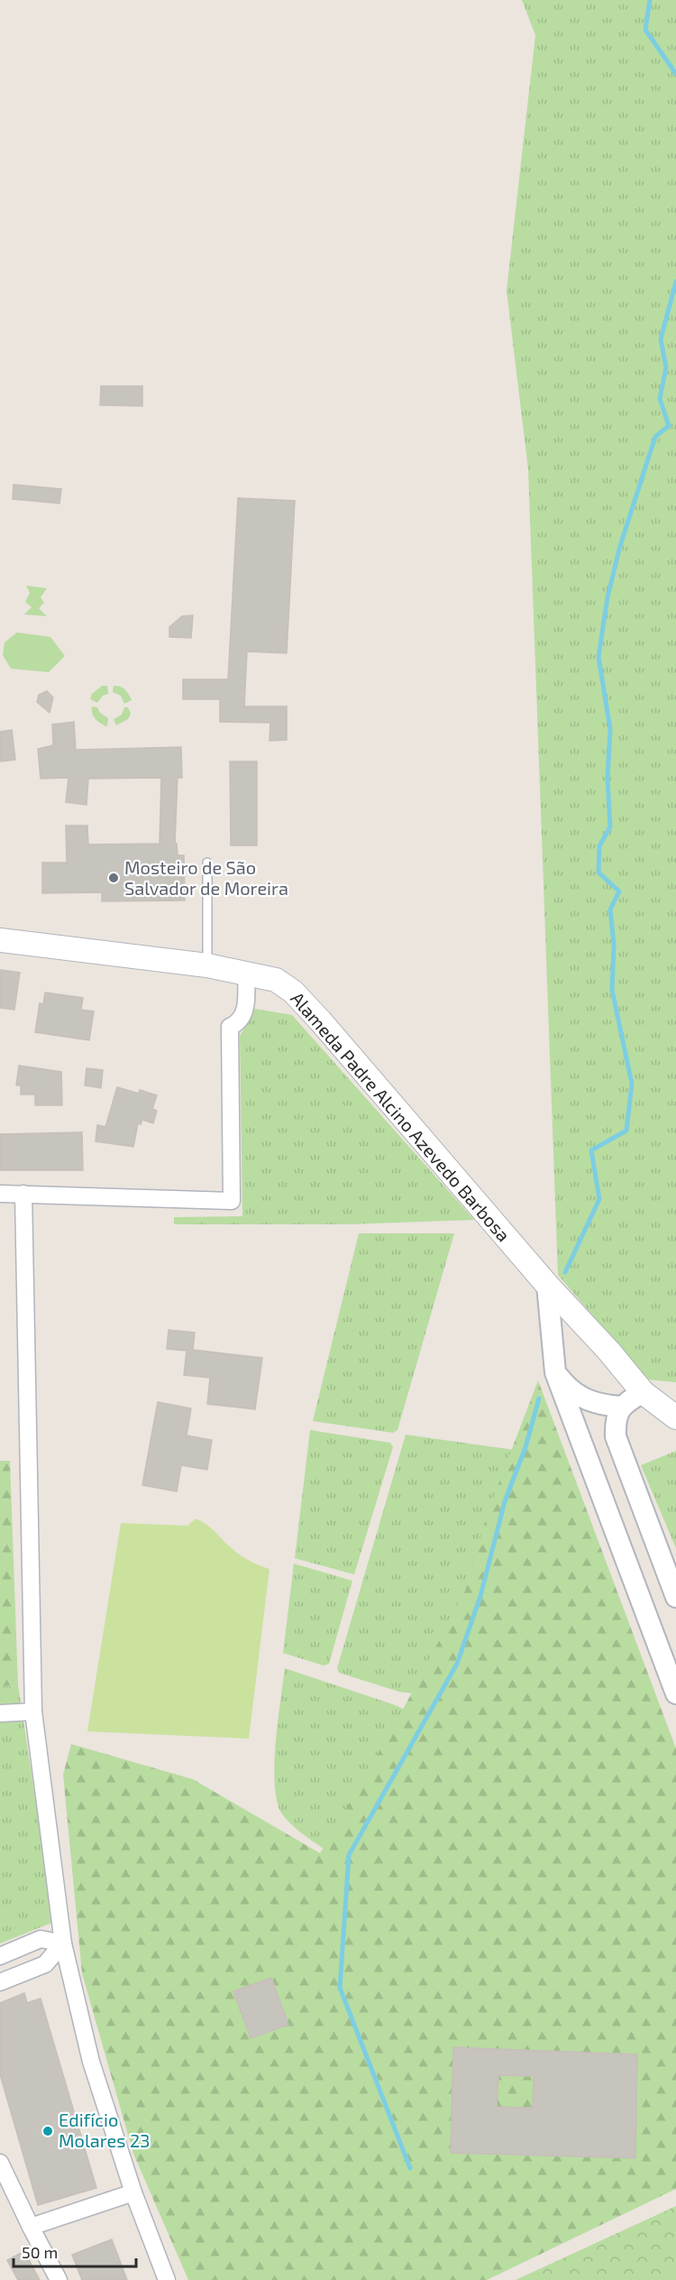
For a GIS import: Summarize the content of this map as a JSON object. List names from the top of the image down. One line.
{"streets":{"main road":["Alameda Padre Alcino Azevedo Barbosa"]},"places":["Mosteiro de São Salvador de Moreira","Edifício Molares 23"],"scale_bar":"50 m"}
